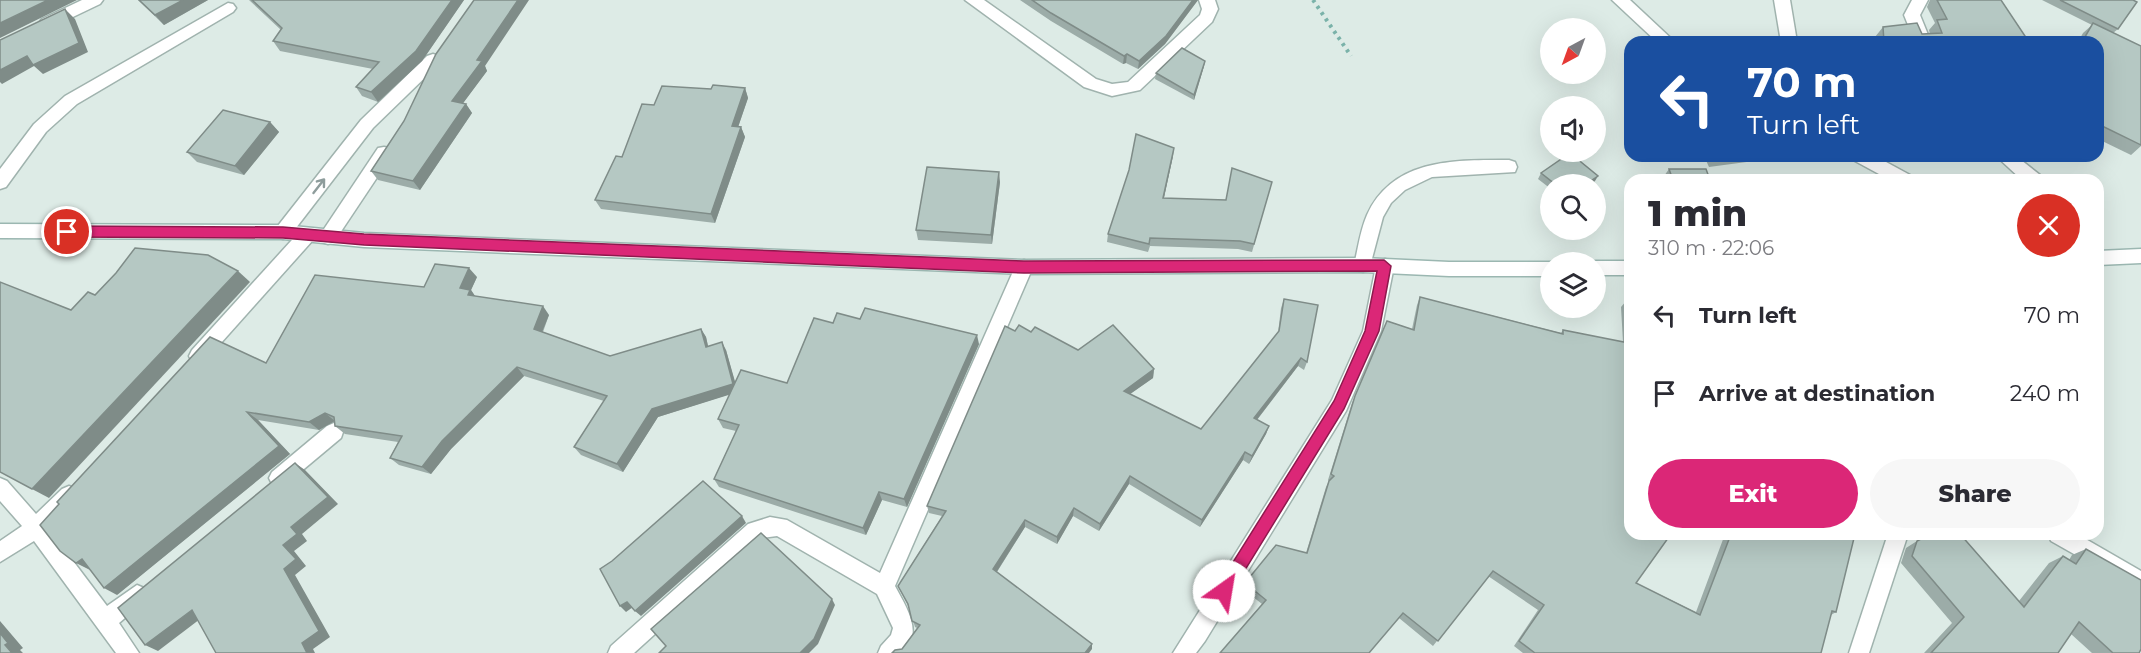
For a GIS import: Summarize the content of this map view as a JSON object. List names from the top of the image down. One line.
{"north":"bottom left","page":{"turn":["70 m","Turn left"],"heading":["1 min","310 m · 22:06"],"list":[{"name":"Turn left","value":"70 m"},{"name":"Arrive at destination","value":"240 m"}],"buttons":["Exit","Share"]}}
